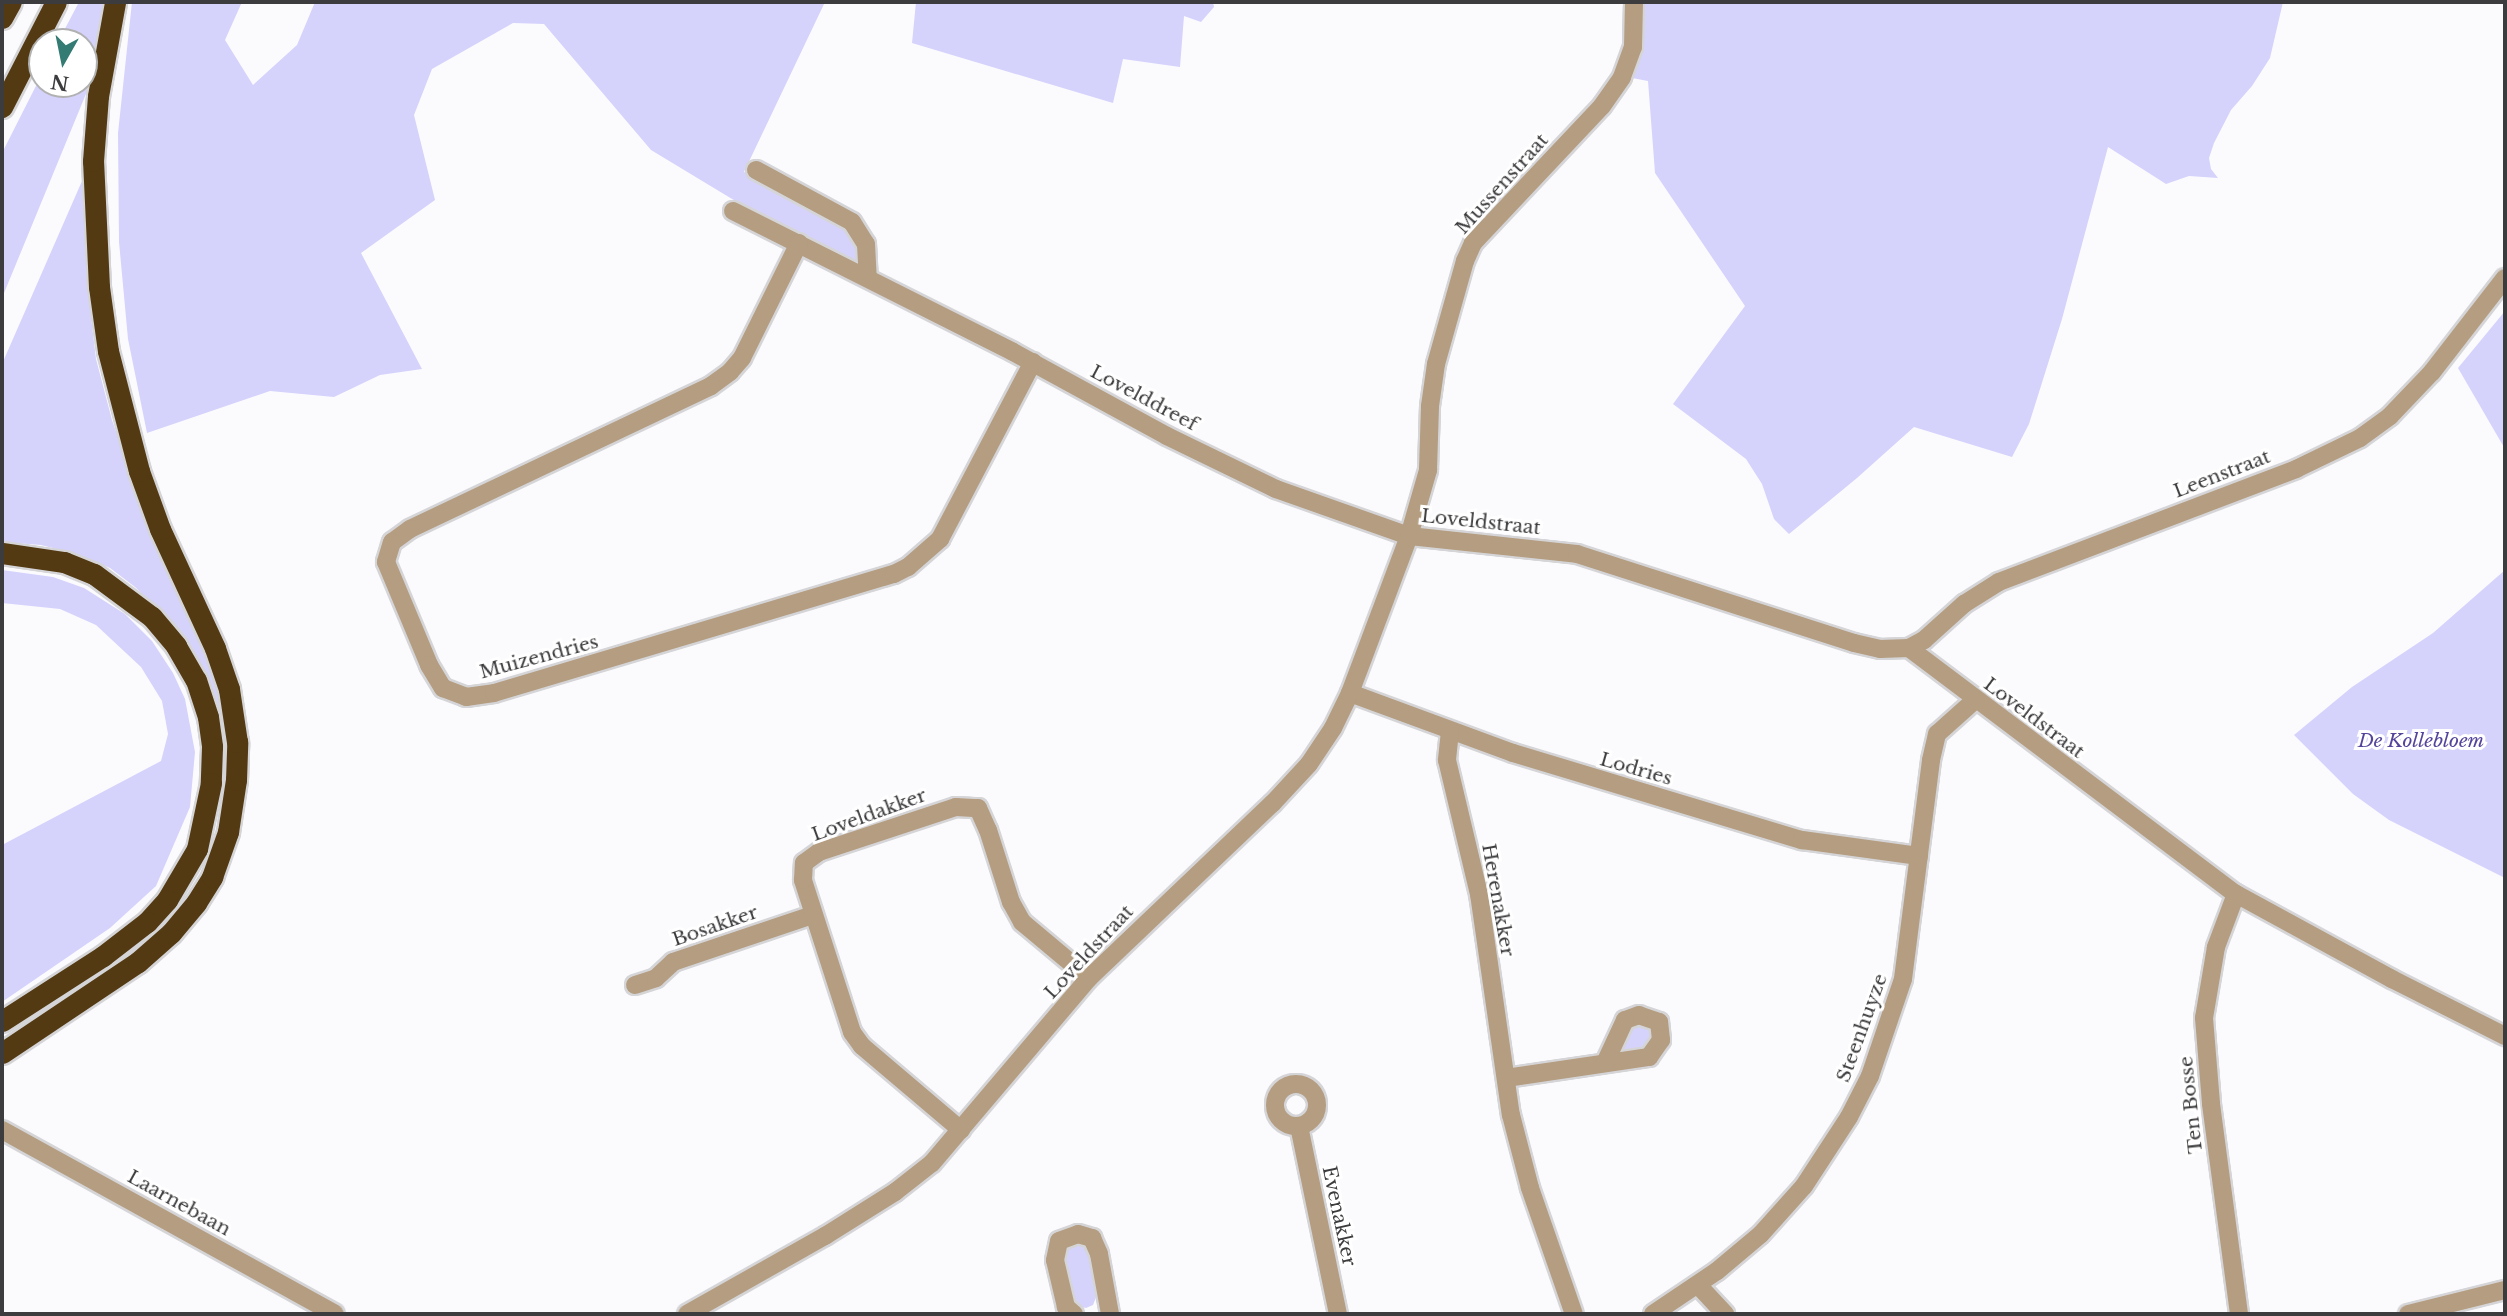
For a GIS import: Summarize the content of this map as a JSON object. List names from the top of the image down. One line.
{"streets":{"street":["Mussenstraat","Lovelddreef","Leenstraat","Loveldstraat","Muizendries","Lodries","Loveldakker","Herenakker","Bosakker","Steenhuyze","Ten Bosse","Laarnebaan","Evenakker"]},"crossings":[["Mussenstraat","Lovelddreef"],["Mussenstraat","Loveldstraat"],["Lovelddreef","Loveldstraat"],["Lovelddreef","Muizendries"],["Leenstraat","Loveldstraat"],["Loveldstraat","Lodries"],["Loveldstraat","Loveldakker"],["Loveldstraat","Steenhuyze"],["Loveldstraat","Ten Bosse"],["Lodries","Herenakker"],["Lodries","Steenhuyze"],["Loveldakker","Bosakker"]],"parks":["De Kollebloem"],"north":"bottom"}
